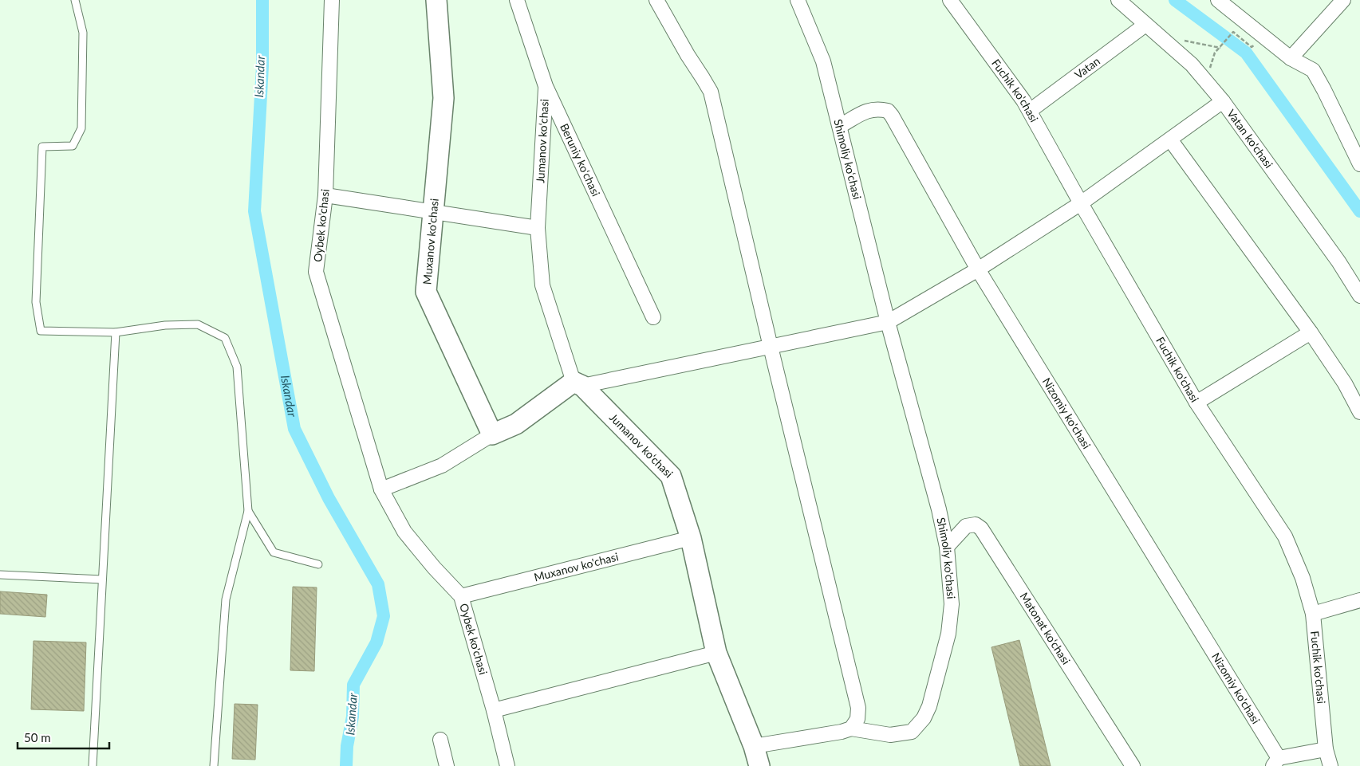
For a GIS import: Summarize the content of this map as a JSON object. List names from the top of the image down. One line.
{"streets":{"street":["Vatan","Fuchik ko'chasi","Vatan ko'chasi","Jumanov ko‘chasi","Shimoliy ko‘chasi","Beruniy ko‘chasi","Oybek ko'chasi","Muxanov ko'chasi","Nizomiy ko'chasi","Shimoliy ko'chasi","Matonat ko‘chasi"]},"crossings":[["Vatan","Fuchik ko'chasi"],["Vatan","Vatan ko'chasi"],["Jumanov ko‘chasi","Beruniy ko‘chasi"],["Jumanov ko‘chasi","Muxanov ko'chasi"],["Shimoliy ko‘chasi","Nizomiy ko'chasi"],["Shimoliy ko‘chasi","Shimoliy ko'chasi"],["Oybek ko'chasi","Muxanov ko'chasi"],["Shimoliy ko'chasi","Matonat ko‘chasi"]],"water":["Iskandar"],"scale_bar":"50 m"}
